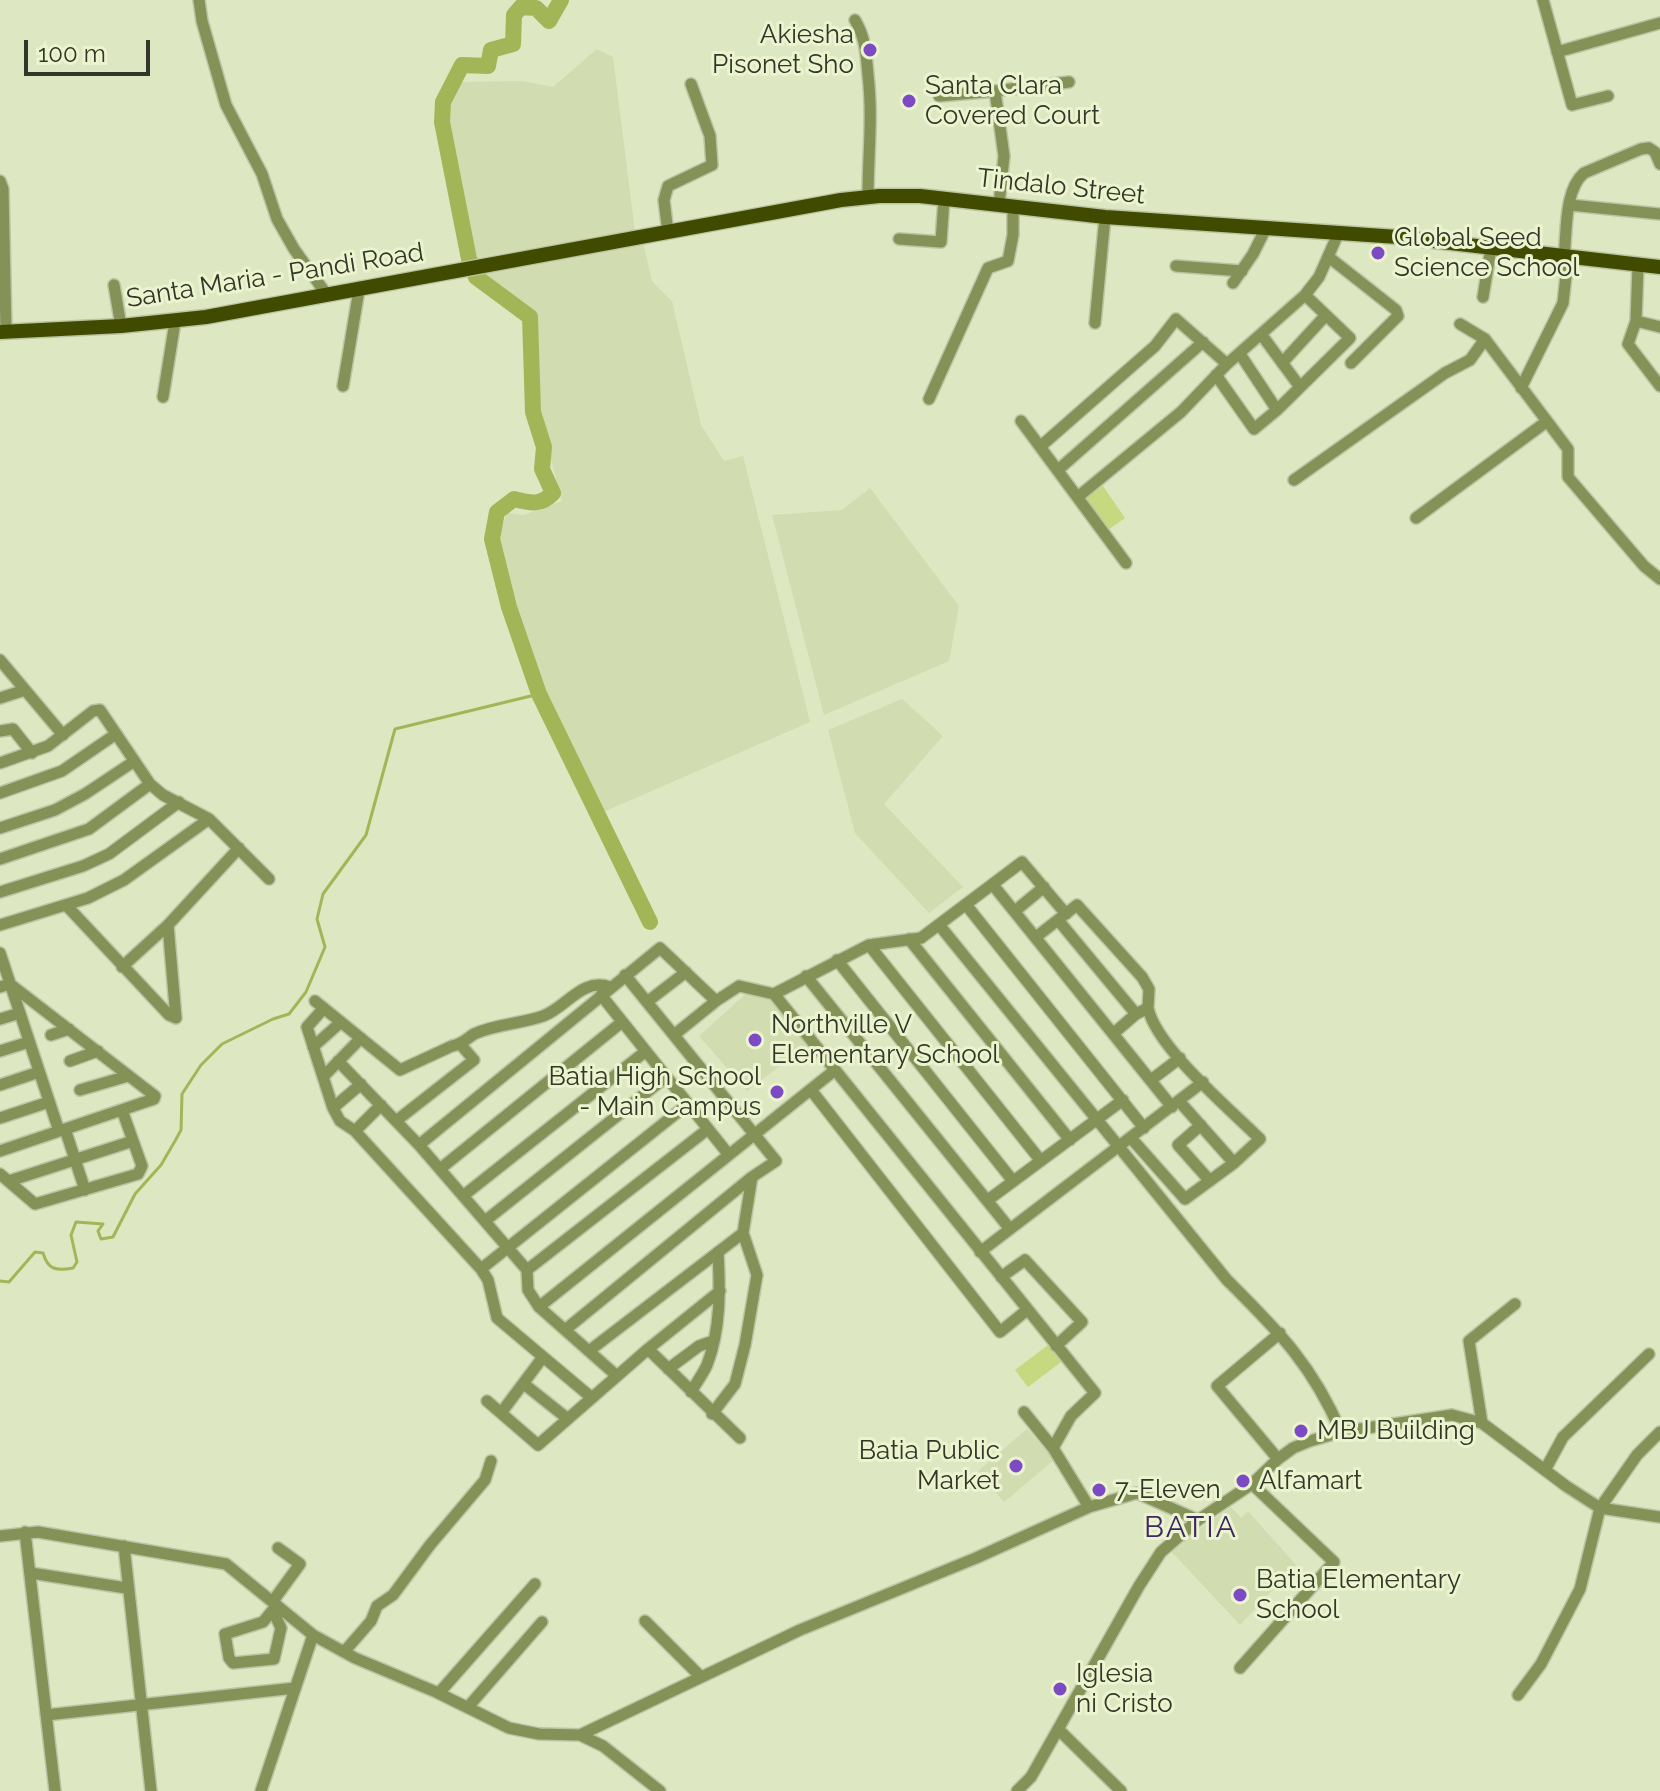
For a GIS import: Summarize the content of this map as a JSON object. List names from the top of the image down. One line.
{"streets":{"main road":["Tindalo Street","Santa Maria - Pandi Road"]},"crossings":[["Tindalo Street","Santa Maria - Pandi Road"]],"districts":["BATIA"],"places":["Akiesha Pisonet Sho","Santa Clara Covered Court","Global Seed Science School","Northville V Elementary School","Batia High School - Main Campus","MBJ Building","Batia Public Market","Alfamart","7-Eleven","Batia Elementary School","Iglesia ni Cristo"],"scale_bar":"100 m"}
